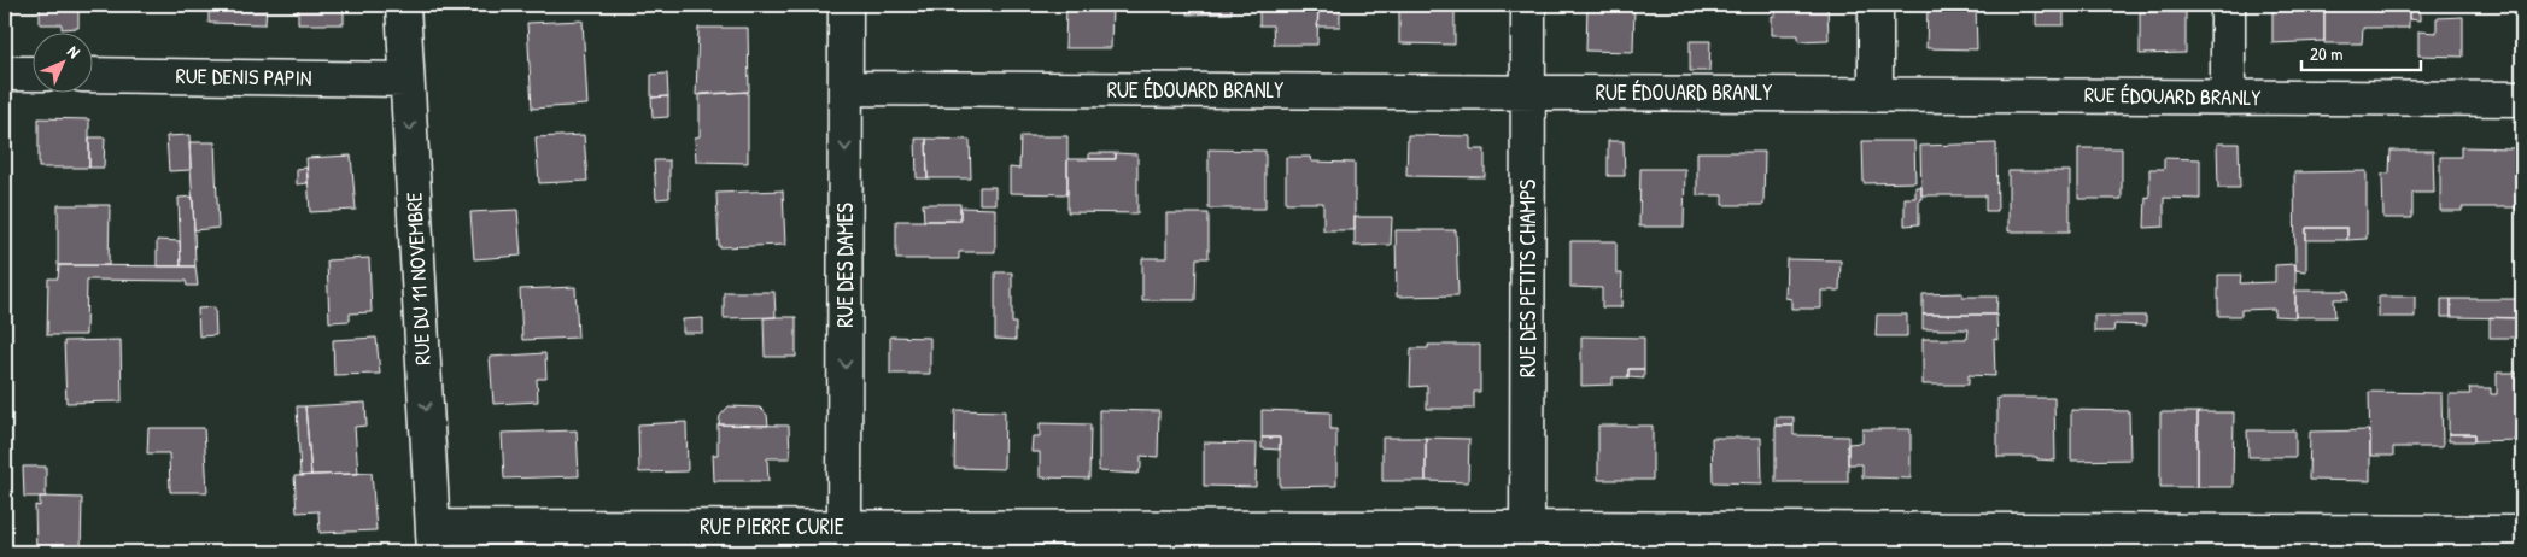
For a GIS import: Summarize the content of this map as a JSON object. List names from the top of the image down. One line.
{"streets":{"street":["RUE DENIS PAPIN","RUE ÉDOUARD BRANLY","RUE DES DAMES","RUE DU 11 NOVEMBRE","RUE DES PETITS CHAMPS","RUE PIERRE CURIE"]},"crossings":[["RUE DENIS PAPIN","RUE DU 11 NOVEMBRE"],["RUE ÉDOUARD BRANLY","RUE DES DAMES"],["RUE ÉDOUARD BRANLY","RUE DES PETITS CHAMPS"],["RUE DES DAMES","RUE PIERRE CURIE"],["RUE DU 11 NOVEMBRE","RUE PIERRE CURIE"],["RUE DES PETITS CHAMPS","RUE PIERRE CURIE"]],"one_way":["RUE DES DAMES","RUE DU 11 NOVEMBRE"],"scale_bar":"20 m","north":"top right"}
